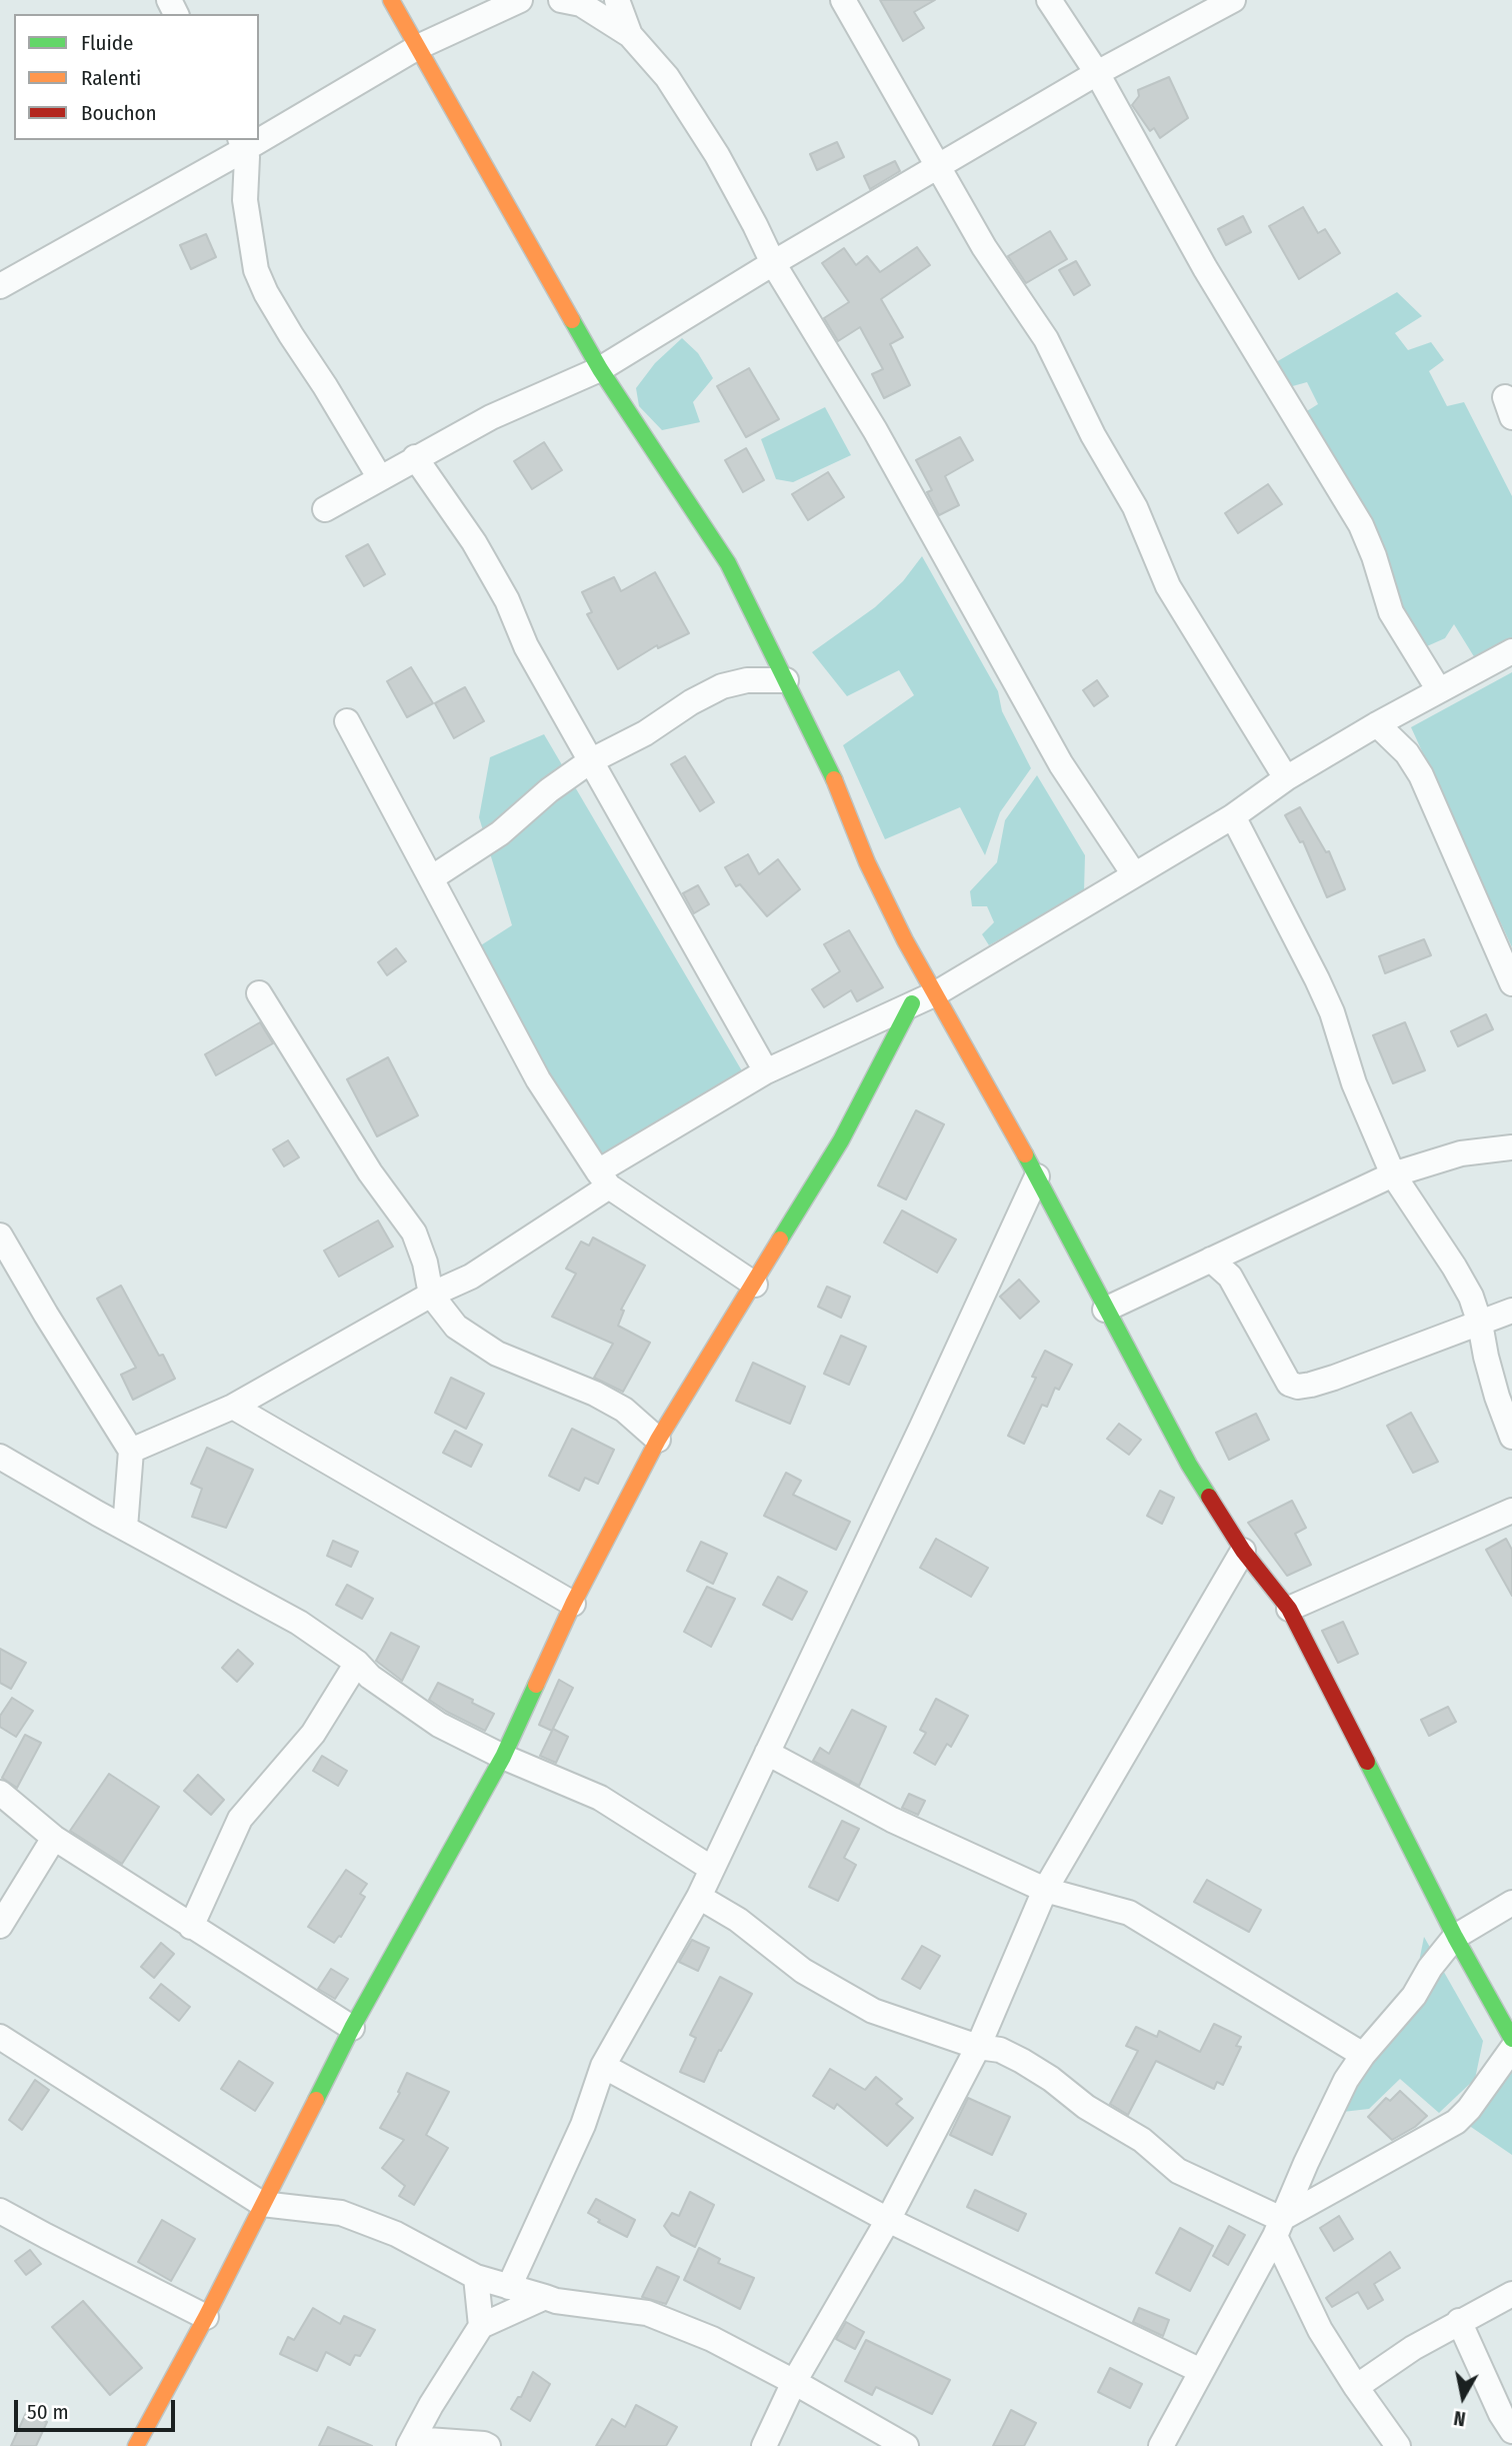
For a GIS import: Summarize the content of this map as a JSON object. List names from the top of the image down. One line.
{"legend":["Fluide","Ralenti","Bouchon"],"scale_bar":"50 m","north":"bottom"}
